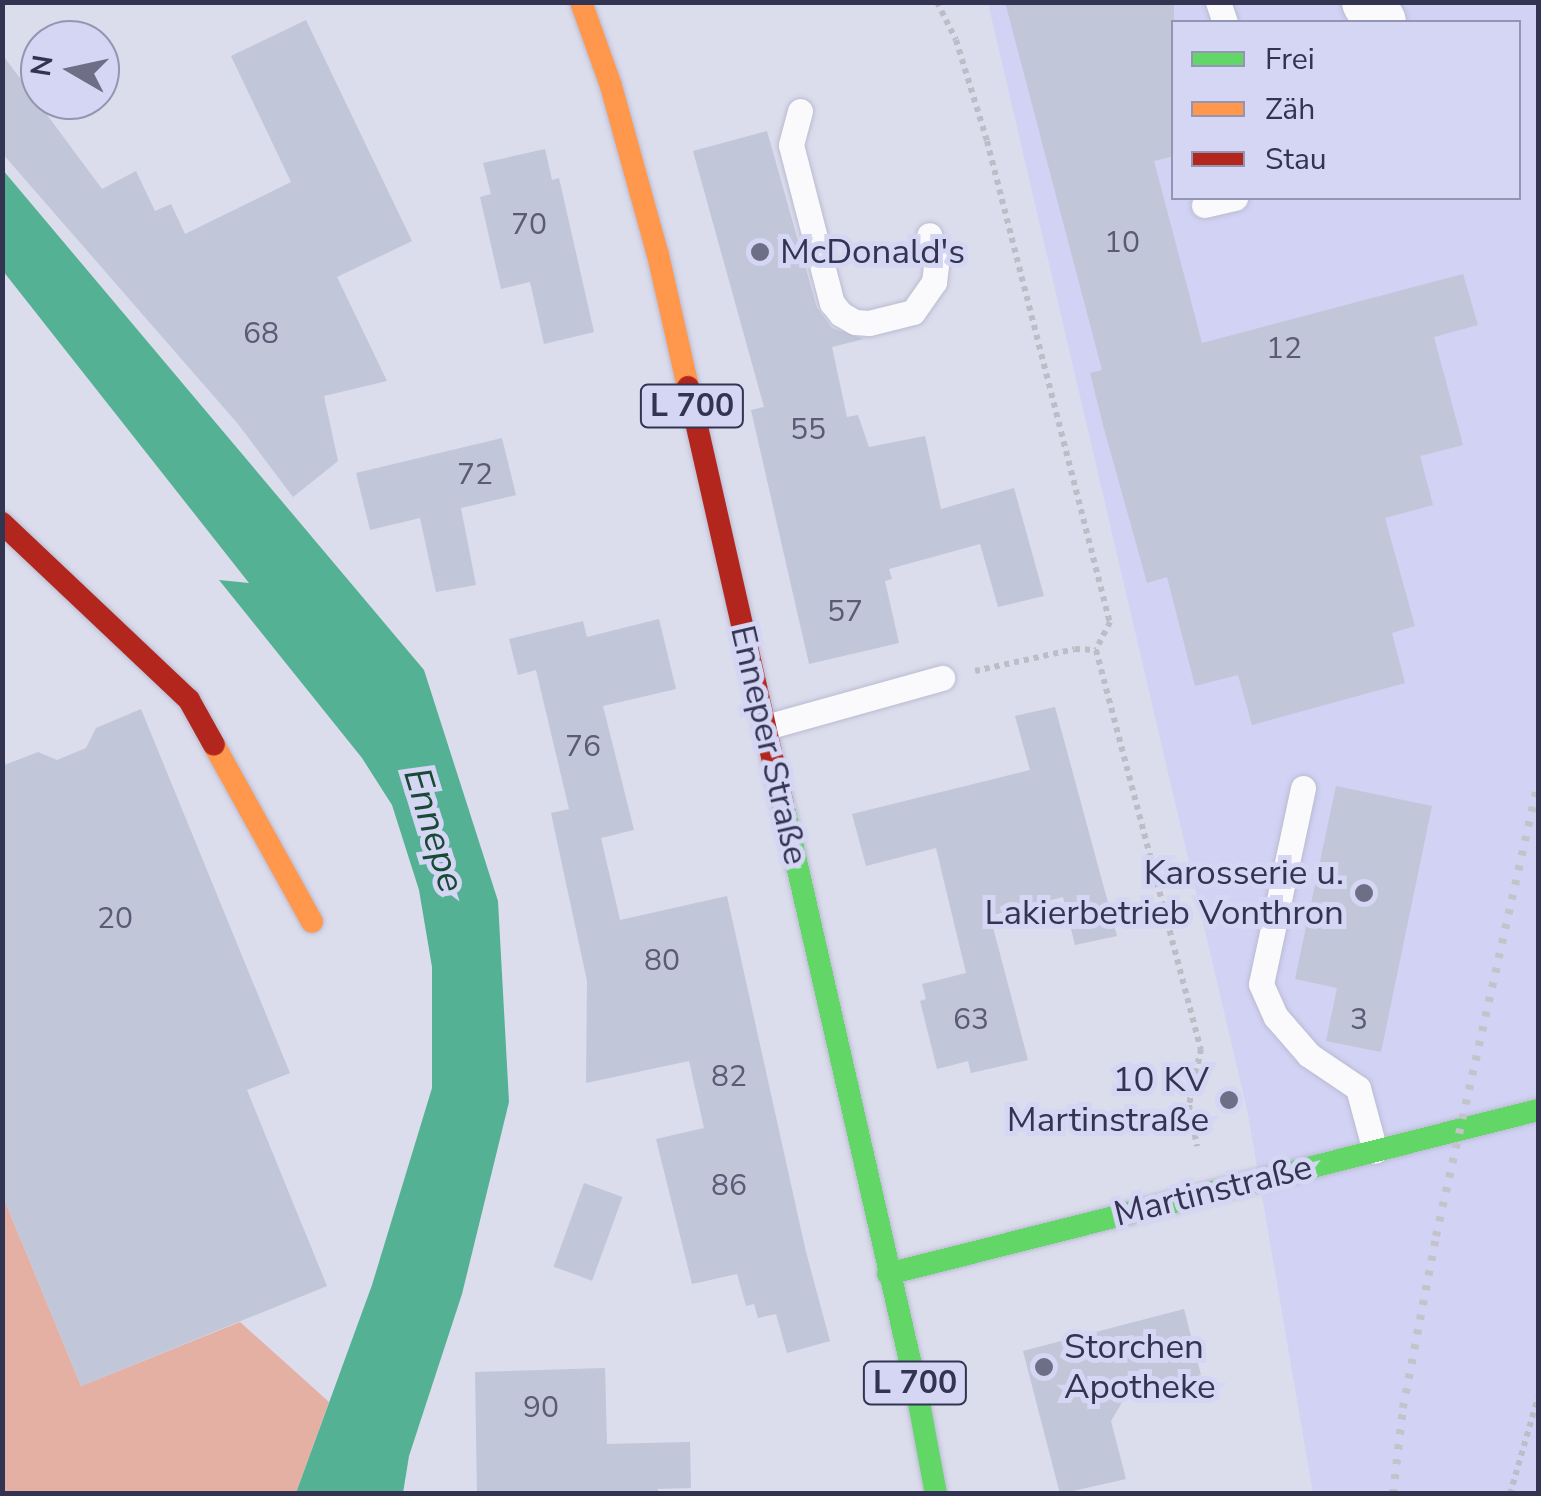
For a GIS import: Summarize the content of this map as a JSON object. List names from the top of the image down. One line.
{"streets":{"main road":["L 700","Enneper Straße","Martinstraße"]},"crossings":[["Enneper Straße","Martinstraße"]],"water":["Ennepe"],"places":["McDonald's","Karosserie u. Lakierbetrieb Vonthron","10 KV Martinstraße","Storchen Apotheke"],"house_numbers":["70","10","68","12","55","72","57","76","20","80","63","3","82","86","90"],"legend":["Frei","Zäh","Stau"],"north":"left"}
